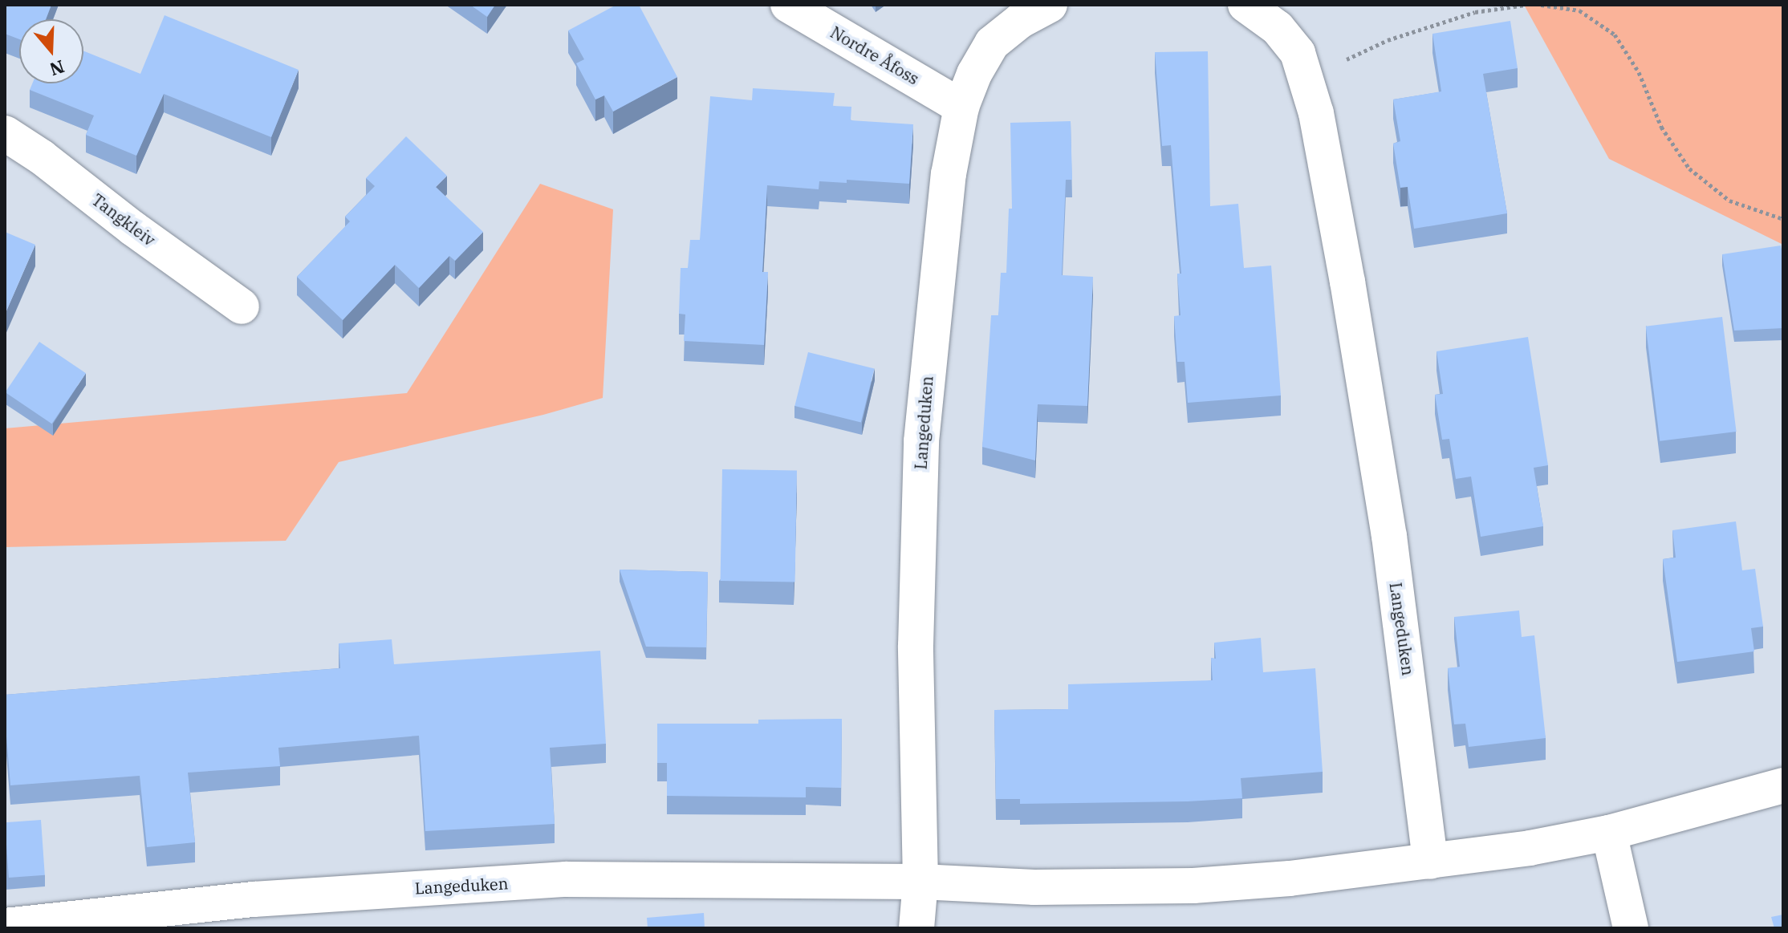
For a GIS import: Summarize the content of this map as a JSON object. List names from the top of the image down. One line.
{"streets":{"street":["Nordre Åfoss","Tangkleiv","Langeduken"]},"crossings":[["Nordre Åfoss","Langeduken"]],"north":"bottom"}
